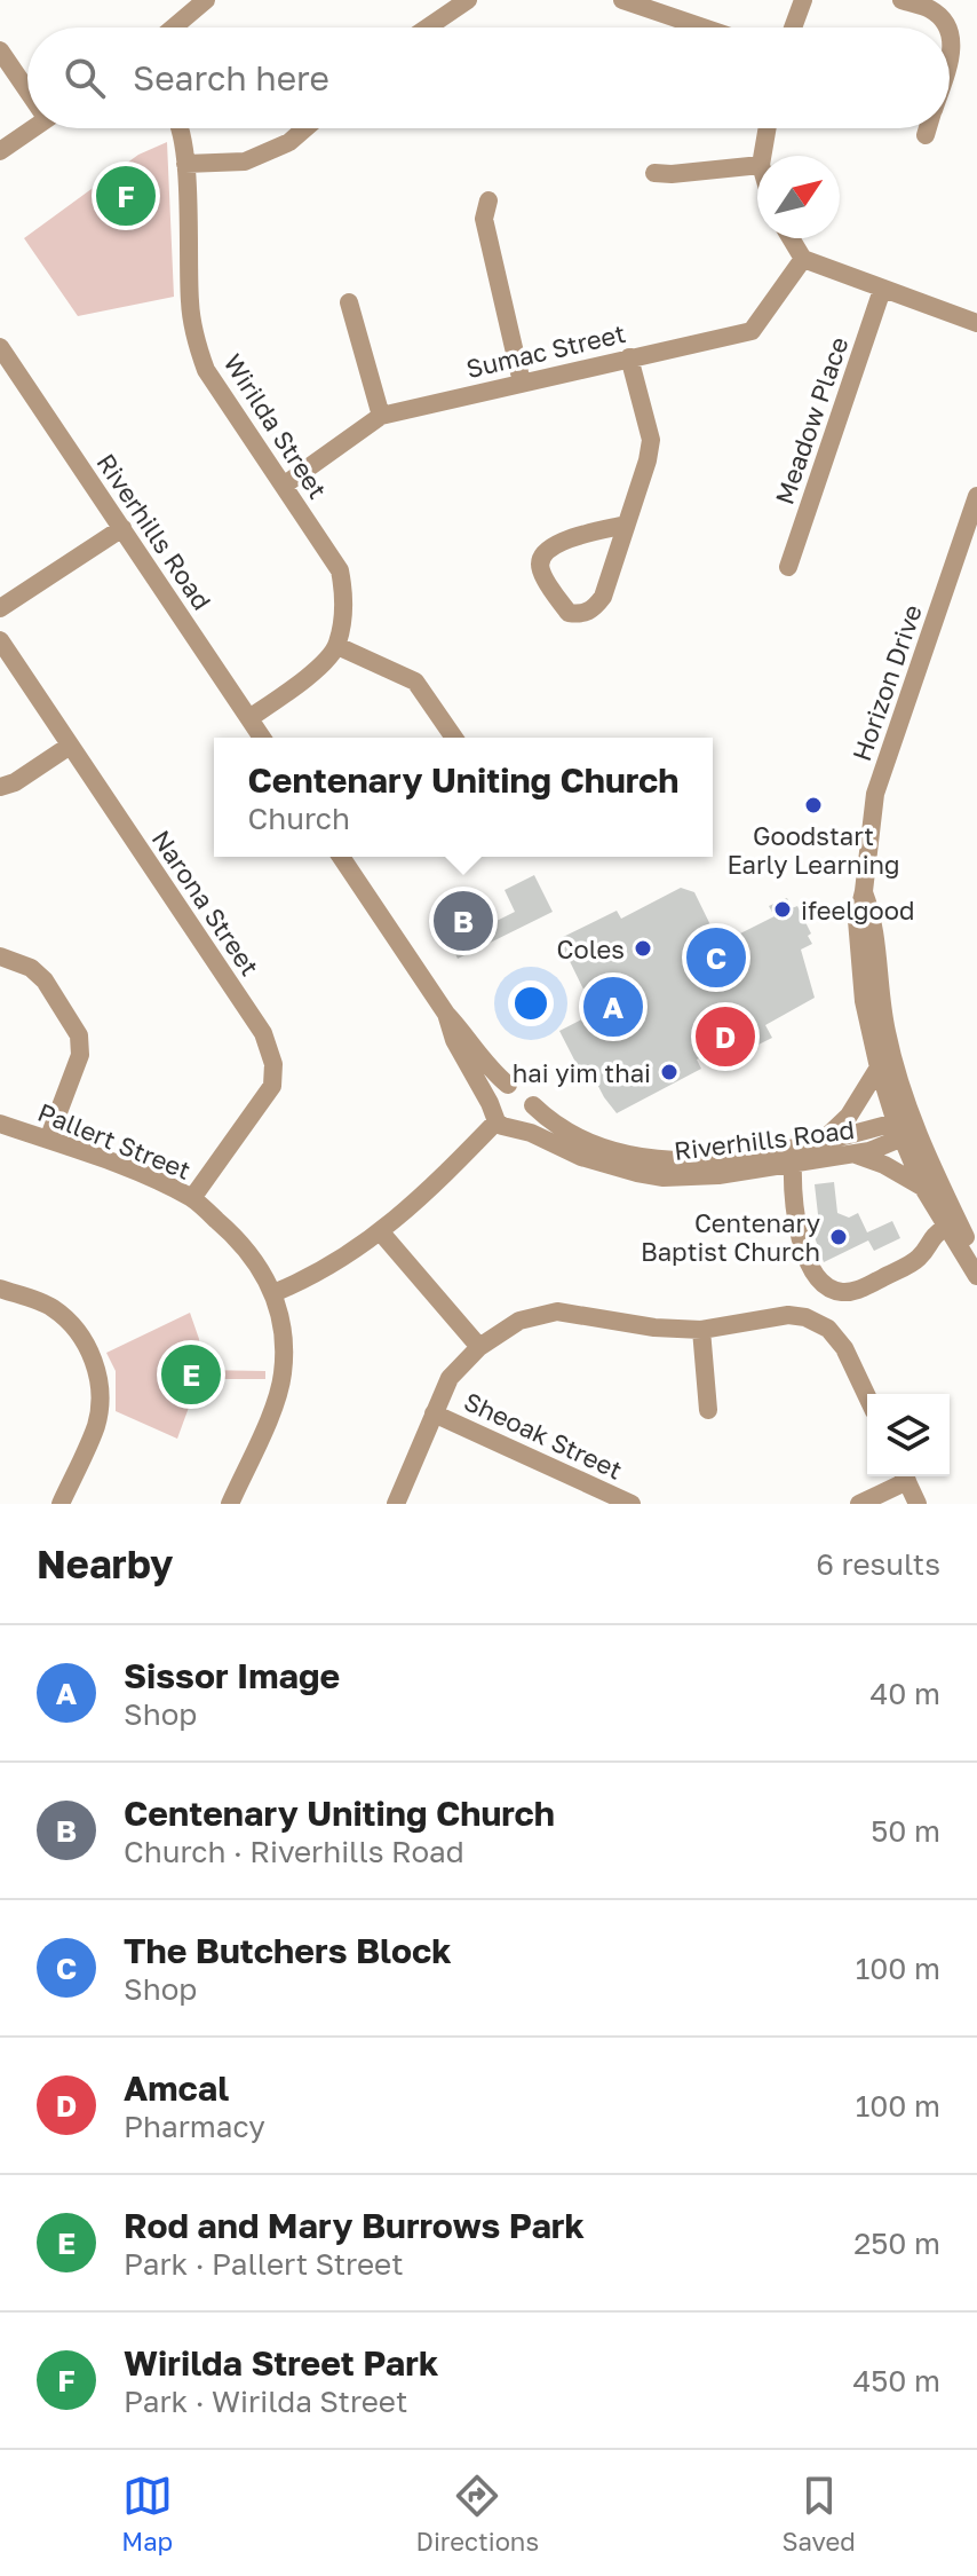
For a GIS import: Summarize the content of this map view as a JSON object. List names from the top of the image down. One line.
{"streets":{"street":["Sumac Street","Meadow Place","Wirilda Street","Riverhills Road","Horizon Drive","Narona Street","Pallert Street","Sheoak Street"]},"crossings":[["Sumac Street","Wirilda Street"],["Riverhills Road","Horizon Drive"],["Narona Street","Pallert Street"]],"places":["Goodstart Early Learning","ifeelgood","Coles","hai yim thai","Centenary Baptist Church"],"north":"top right","page":{"search":"Search here","pins":["F","B","C","A","D","E"],"popup":["Centenary Uniting Church","Church"],"heading":["Nearby","6 results"],"list":[{"mark":"A","name":"Sissor Image","note":"Shop","value":"40 m"},{"mark":"B","name":"Centenary Uniting Church","note":"Church · Riverhills Road","value":"50 m"},{"mark":"C","name":"The Butchers Block","note":"Shop","value":"100 m"},{"mark":"D","name":"Amcal","note":"Pharmacy","value":"100 m"},{"mark":"E","name":"Rod and Mary Burrows Park","note":"Park · Pallert Street","value":"250 m"},{"mark":"F","name":"Wirilda Street Park","note":"Park · Wirilda Street","value":"450 m"}],"nav":["Map","Directions","Saved"]}}
